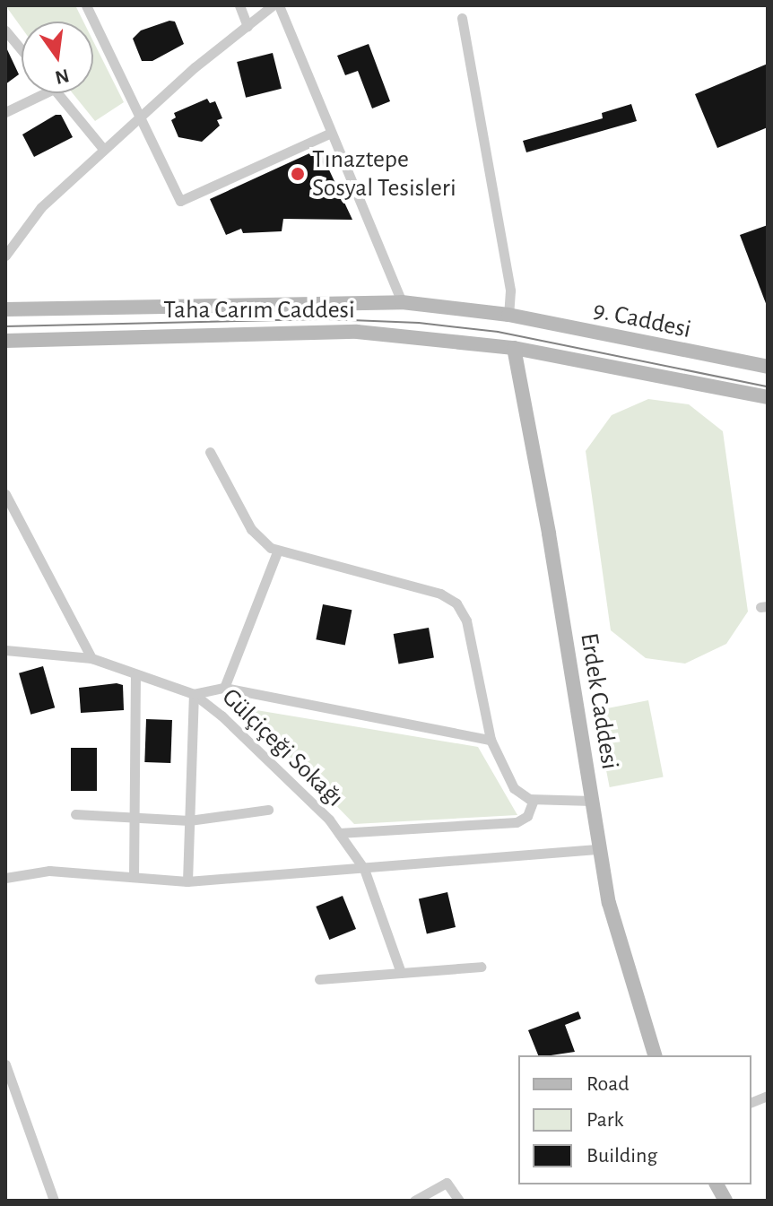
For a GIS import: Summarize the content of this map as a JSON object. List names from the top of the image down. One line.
{"streets":{"main road":["Taha Carım Caddesi","9. Caddesi","Erdek Caddesi"],"street":["Gülçiçeği Sokağı"]},"crossings":[["Taha Carım Caddesi","9. Caddesi"],["Taha Carım Caddesi","Erdek Caddesi"]],"places":["Tınaztepe Sosyal Tesisleri"],"legend":["Road","Park","Building"],"north":"bottom"}
